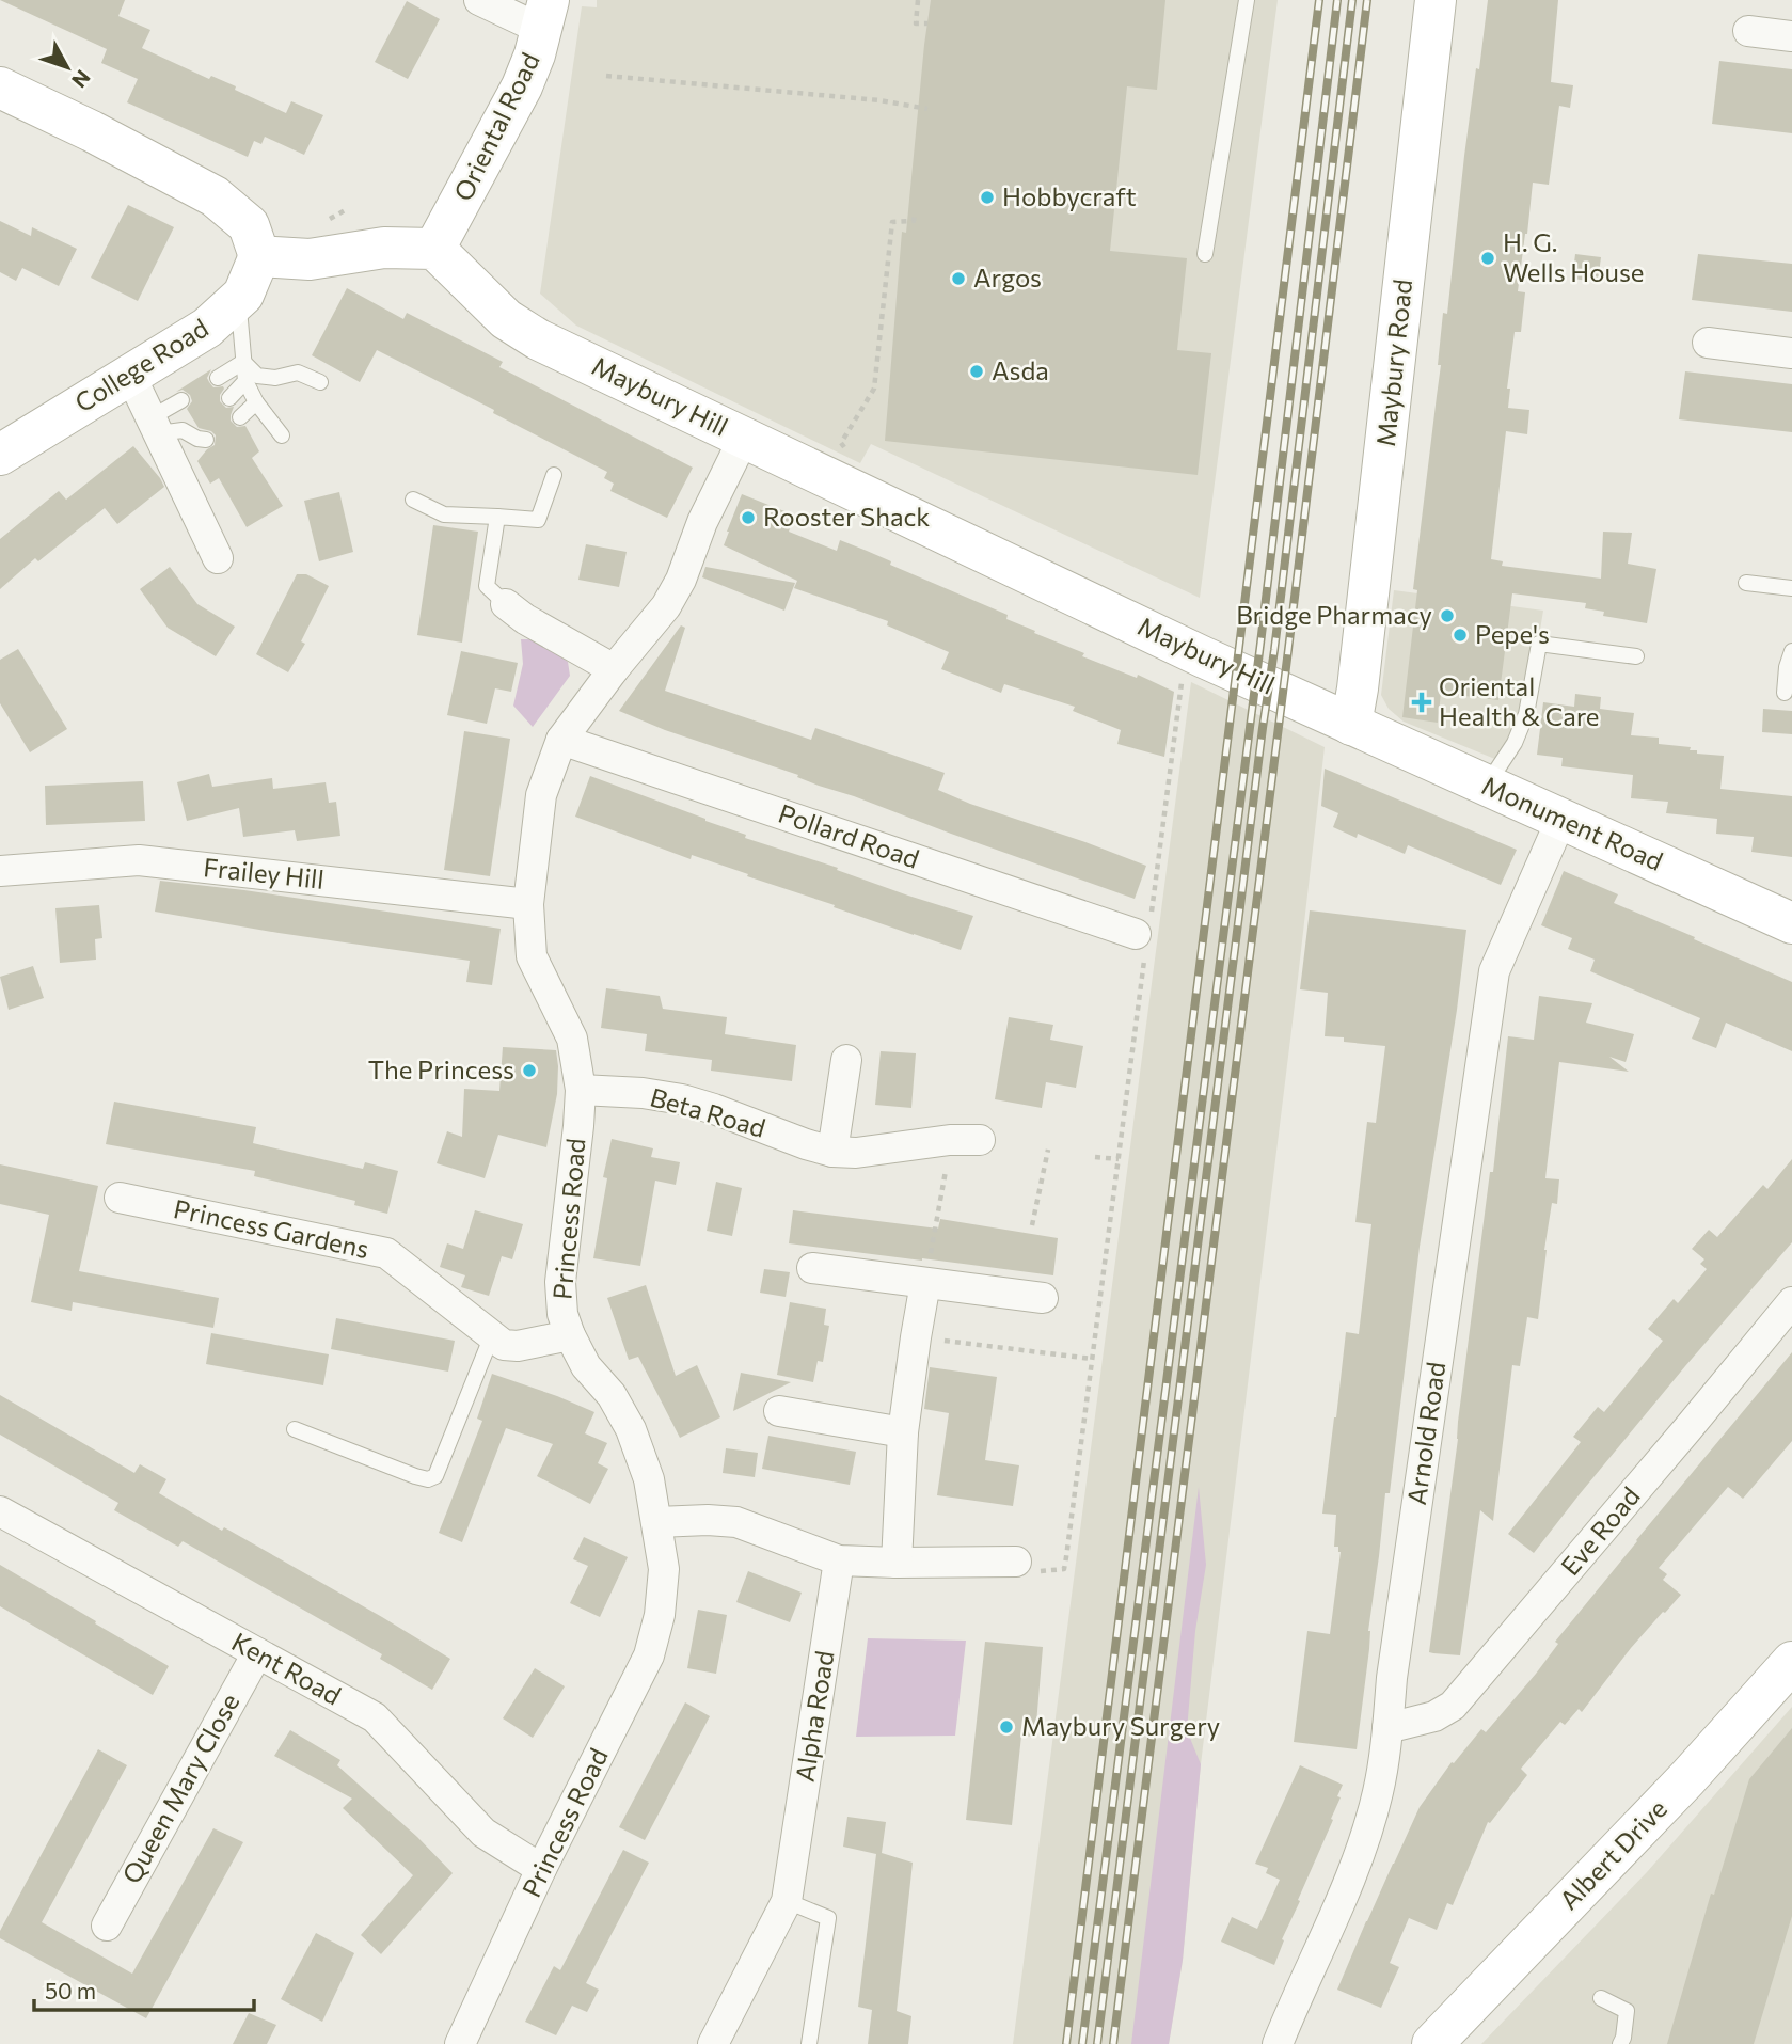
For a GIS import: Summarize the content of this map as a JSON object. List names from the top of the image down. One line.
{"streets":{"street":["Oriental Road","Maybury Road","College Road","Maybury Hill","Monument Road","Pollard Road","Frailey Hill","Beta Road","Princess Road","Princess Gardens","Arnold Road","Eve Road","Kent Road","Alpha Road","Queen Mary Close","Albert Drive"]},"crossings":[["Oriental Road","Maybury Hill"],["Maybury Road","Maybury Hill"],["Maybury Road","Monument Road"],["Maybury Hill","Monument Road"],["Maybury Hill","Princess Road"],["Monument Road","Arnold Road"],["Pollard Road","Princess Road"],["Frailey Hill","Princess Road"],["Beta Road","Princess Road"],["Princess Road","Princess Gardens"],["Princess Road","Kent Road"],["Arnold Road","Eve Road"],["Kent Road","Queen Mary Close"]],"places":{"other":["Hobbycraft","H. G. Wells House","Argos","Asda","Rooster Shack","Bridge Pharmacy","Pepe's","The Princess","Maybury Surgery"],"health":["Oriental Health & Care"]},"scale_bar":"50 m","north":"bottom right"}
